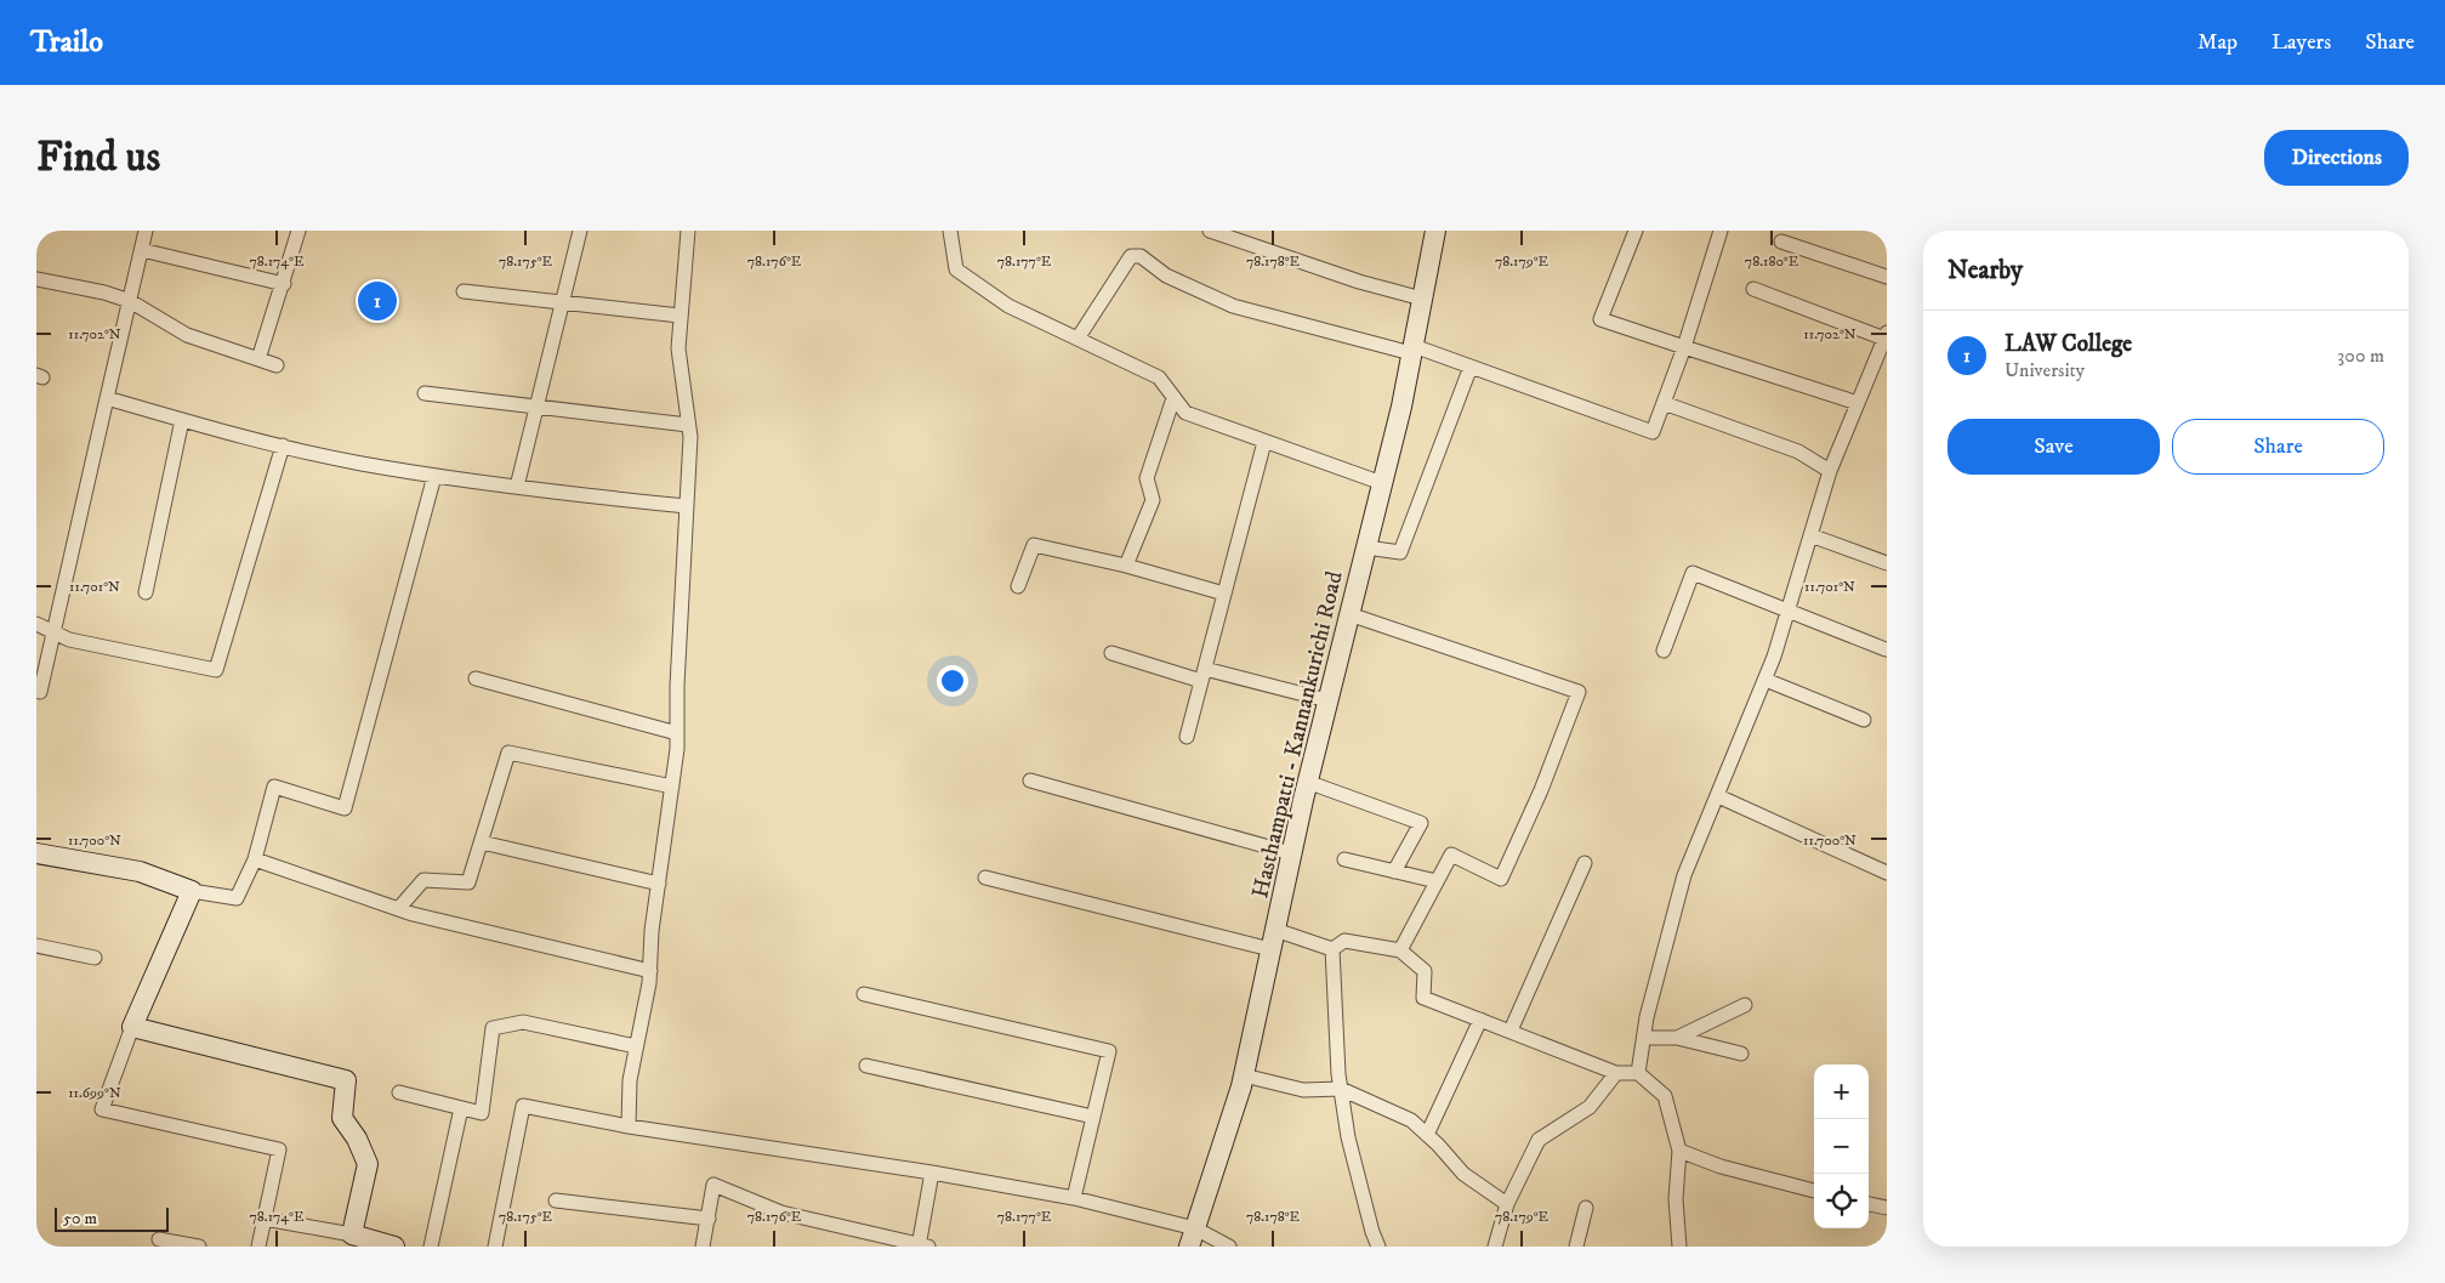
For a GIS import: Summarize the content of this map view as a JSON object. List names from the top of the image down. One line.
{"streets":{"main road":["Hasthampatti - Kannankurichi Road"]},"scale_bar":"50 m","page":{"header":"Trailo","nav":["Map","Layers","Share"],"buttons":["Directions",["Save","Share"]],"title":"Find us","heading":"Nearby","pins":"1","list":[{"mark":"1","name":"LAW College","note":"University","value":"300 m"}],"map_buttons":["+","−"],"scale":"50 m"},"coordinates":["78.174°E","78.175°E","78.176°E","78.177°E","78.178°E","78.179°E","78.180°E","11.702°N","11.701°N","11.700°N","11.699°N"]}
